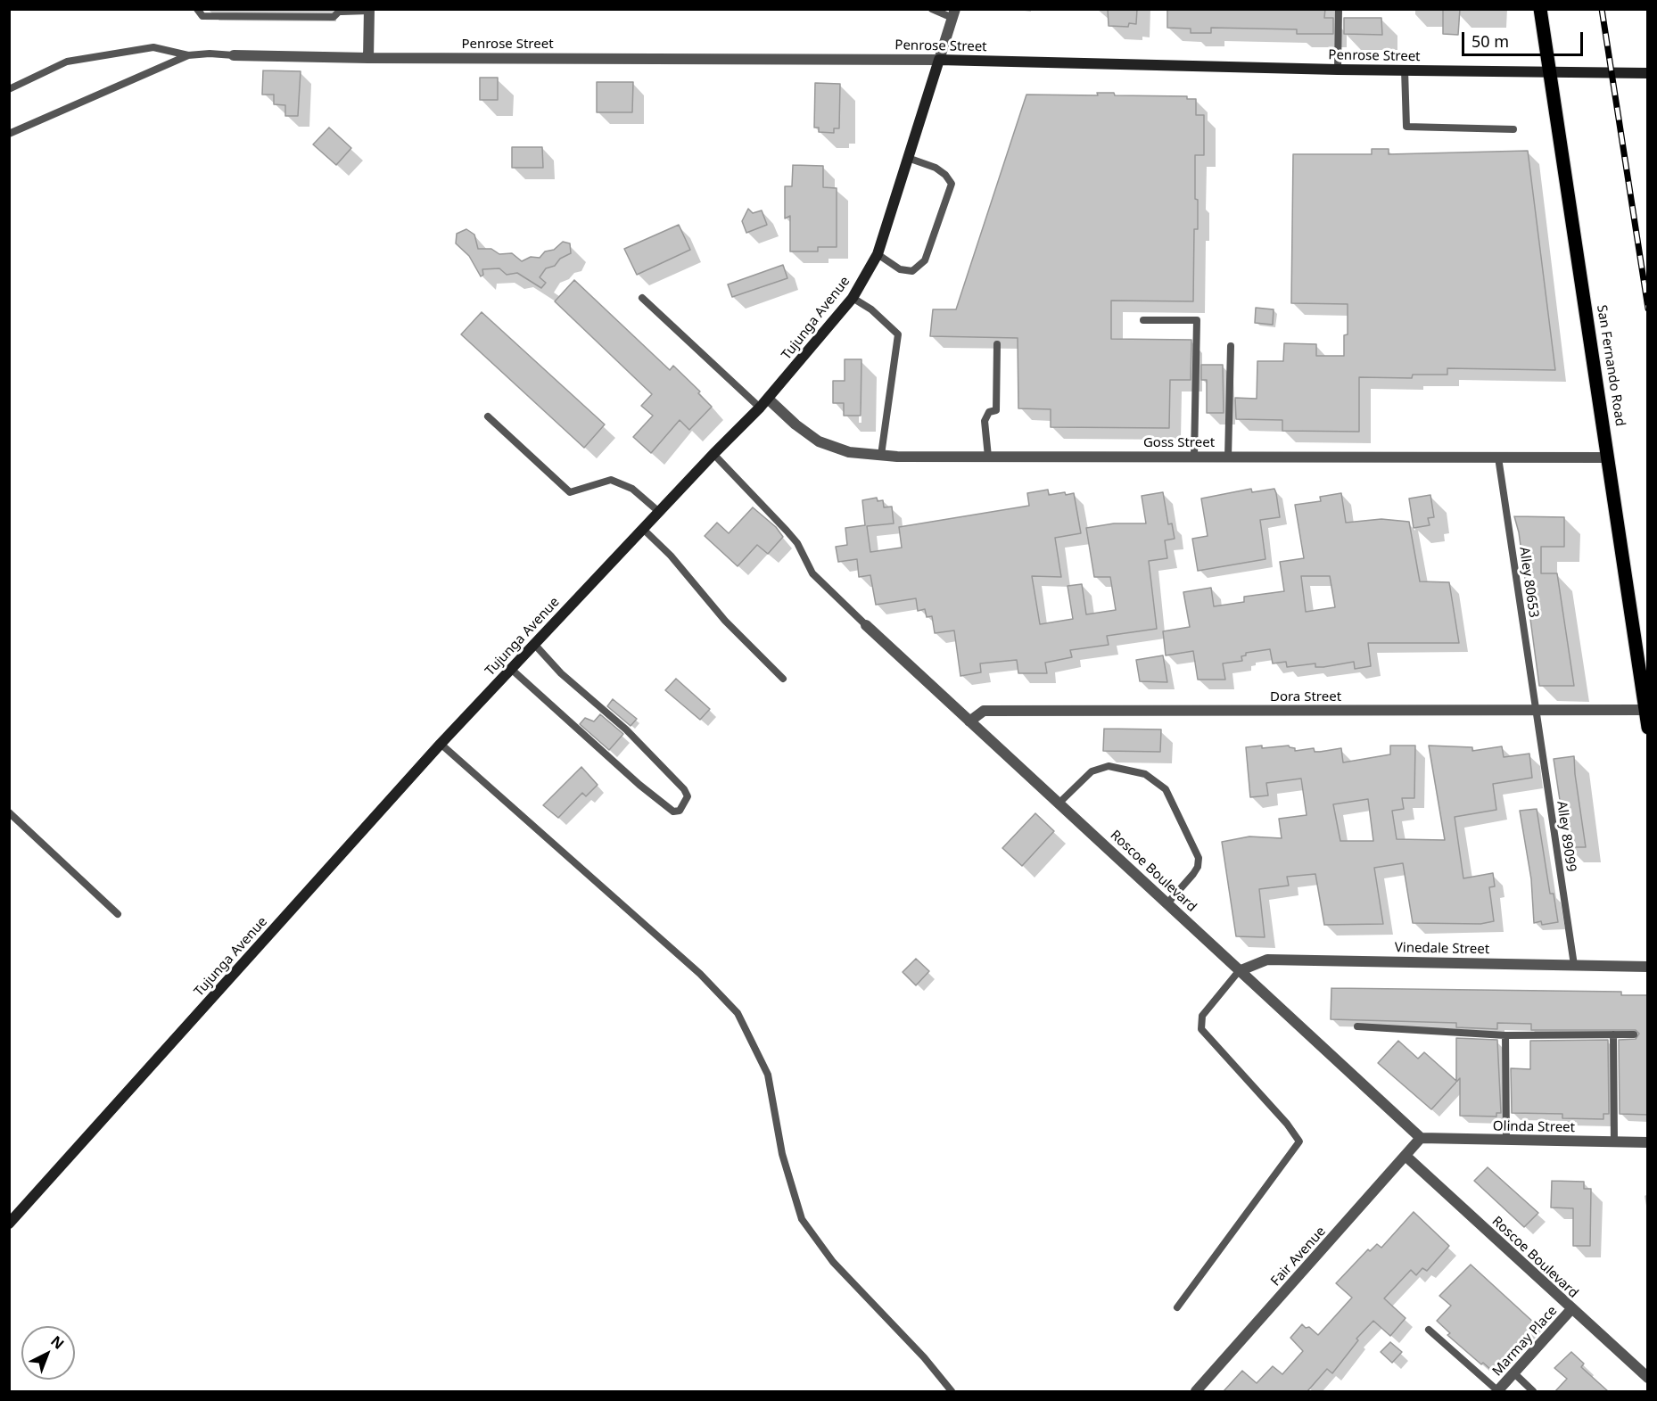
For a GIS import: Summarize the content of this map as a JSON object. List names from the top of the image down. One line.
{"streets":{"main road":["San Fernando Road"],"street":["Penrose Street","Tujunga Avenue","Goss Street","Dora Street","Roscoe Boulevard","Vinedale Street","Olinda Street","Fair Avenue","Marmay Place"],"lane":["Alley 80653","Alley 89099"]},"crossings":[["Penrose Street","Tujunga Avenue"],["Penrose Street","San Fernando Road"],["Tujunga Avenue","Goss Street"],["San Fernando Road","Goss Street"],["San Fernando Road","Dora Street"],["Goss Street","Alley 80653"],["Alley 80653","Dora Street"],["Alley 80653","Alley 89099"],["Dora Street","Alley 89099"],["Dora Street","Roscoe Boulevard"],["Alley 89099","Vinedale Street"],["Roscoe Boulevard","Vinedale Street"],["Roscoe Boulevard","Olinda Street"],["Roscoe Boulevard","Fair Avenue"],["Roscoe Boulevard","Marmay Place"],["Olinda Street","Fair Avenue"]],"scale_bar":"50 m","north":"top right"}
